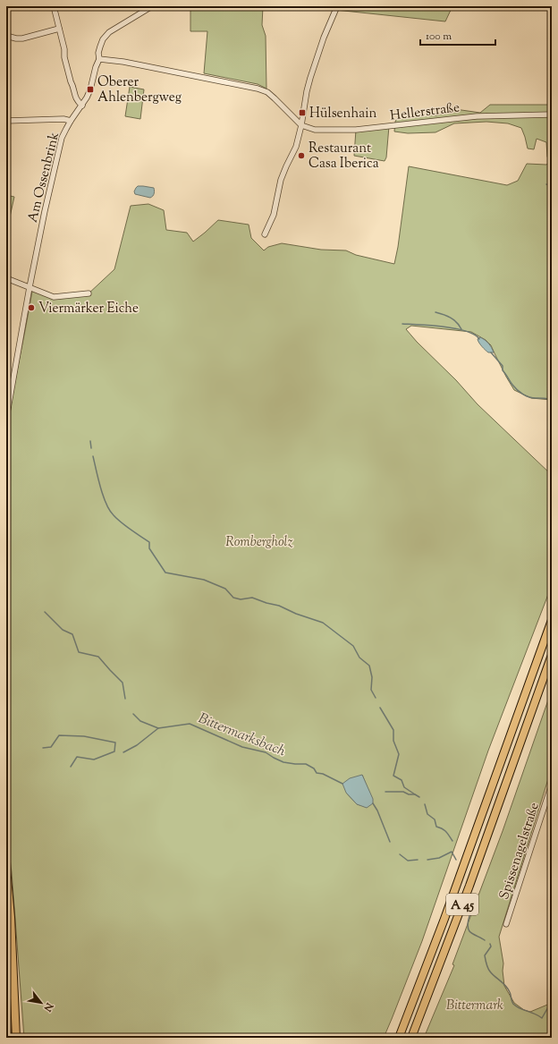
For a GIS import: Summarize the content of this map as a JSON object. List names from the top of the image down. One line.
{"streets":{"highway":["A 45"],"street":["Hellerstraße","Am Ossenbrink","Spissenagelstraße"]},"water":["Bittermarksbach"],"parks":["Rombergholz","Bittermark"],"places":{"transit":["Oberer Ahlenbergweg","Hülsenhain"],"other":["Restaurant Casa Iberica","Viermärker Eiche"]},"scale_bar":"100 m","north":"bottom right"}
